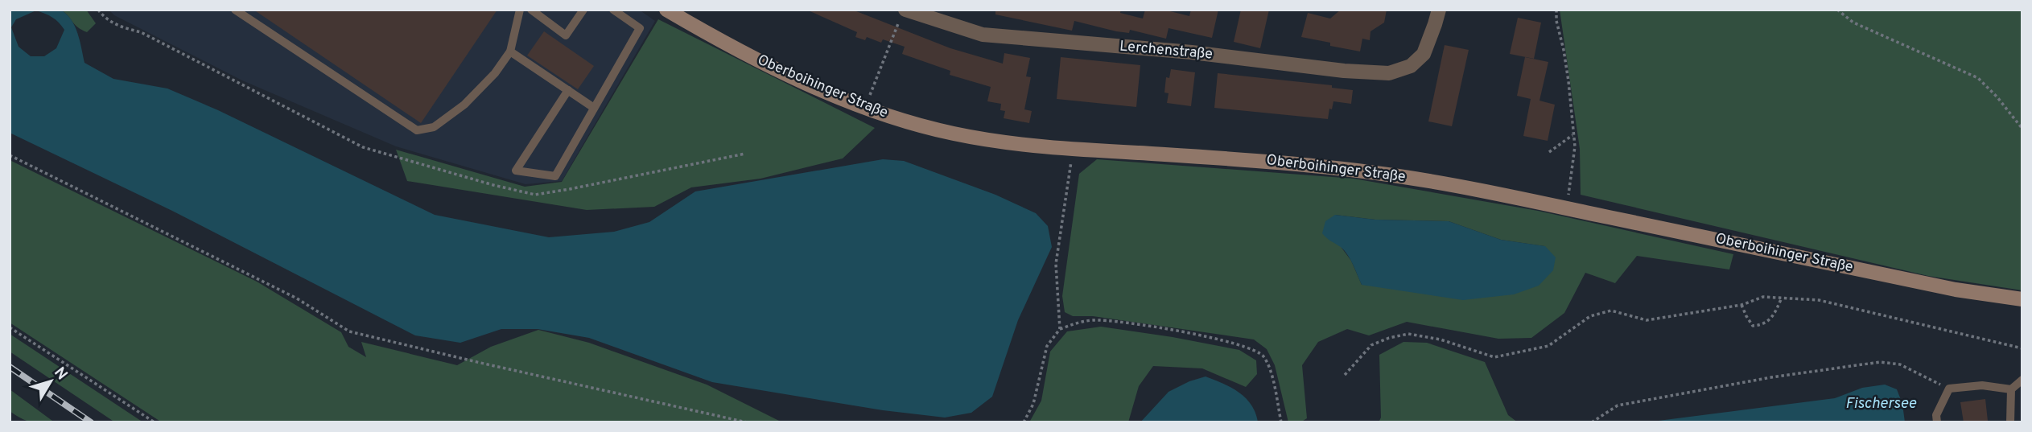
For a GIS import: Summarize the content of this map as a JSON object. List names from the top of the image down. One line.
{"streets":{"main road":["Oberboihinger Straße"],"street":["Lerchenstraße"]},"water":["Fischersee"],"north":"top right"}
